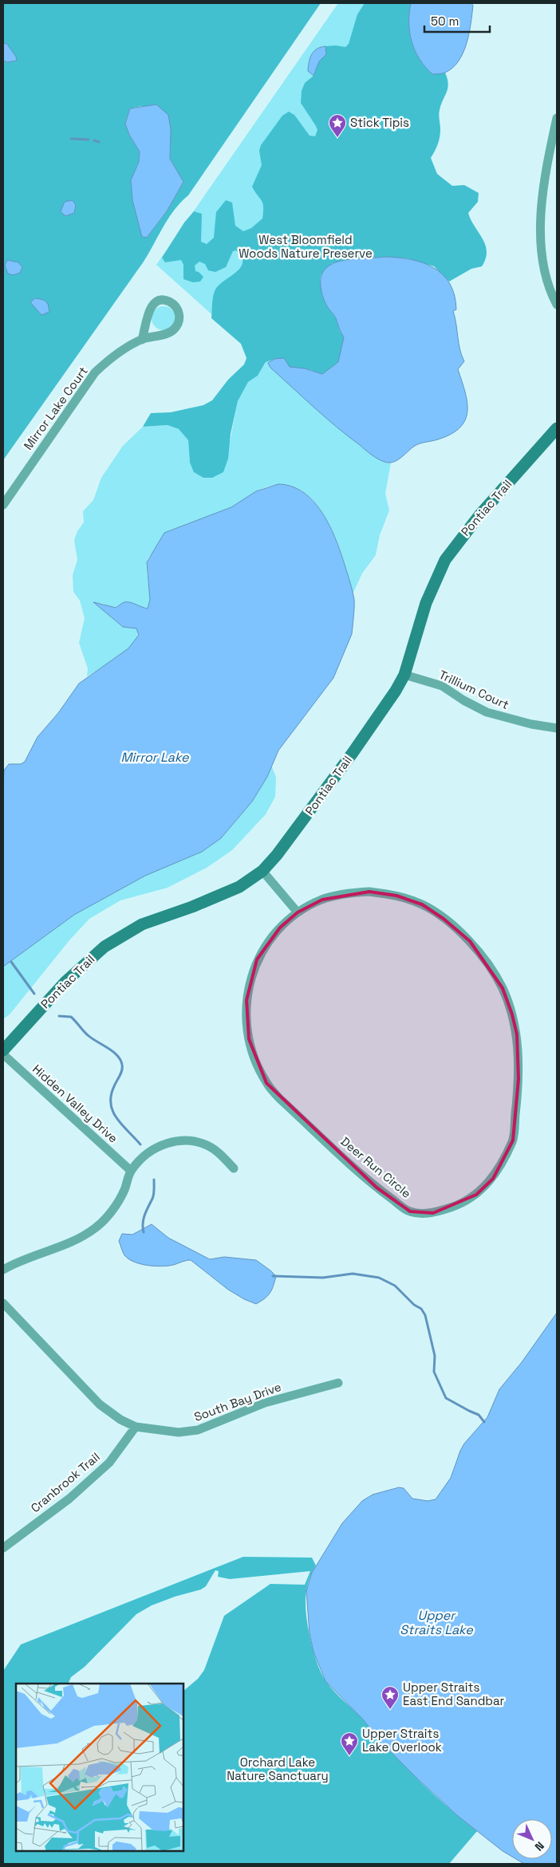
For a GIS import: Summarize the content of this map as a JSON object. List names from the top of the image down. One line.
{"streets":{"main road":["Pontiac Trail"],"street":["Mirror Lake Court","Trillium Court","Hidden Valley Drive","Deer Run Circle","South Bay Drive","Cranbrook Trail"]},"crossings":[["Pontiac Trail","Trillium Court"],["South Bay Drive","Cranbrook Trail"]],"water":["Mirror Lake","Upper Straits Lake"],"parks":["West Bloomfield Woods Nature Preserve","Orchard Lake Nature Sanctuary"],"places":{"place":["Stick Tipis","Upper Straits East End Sandbar","Upper Straits Lake Overlook"]},"scale_bar":"50 m","north":"bottom right"}
